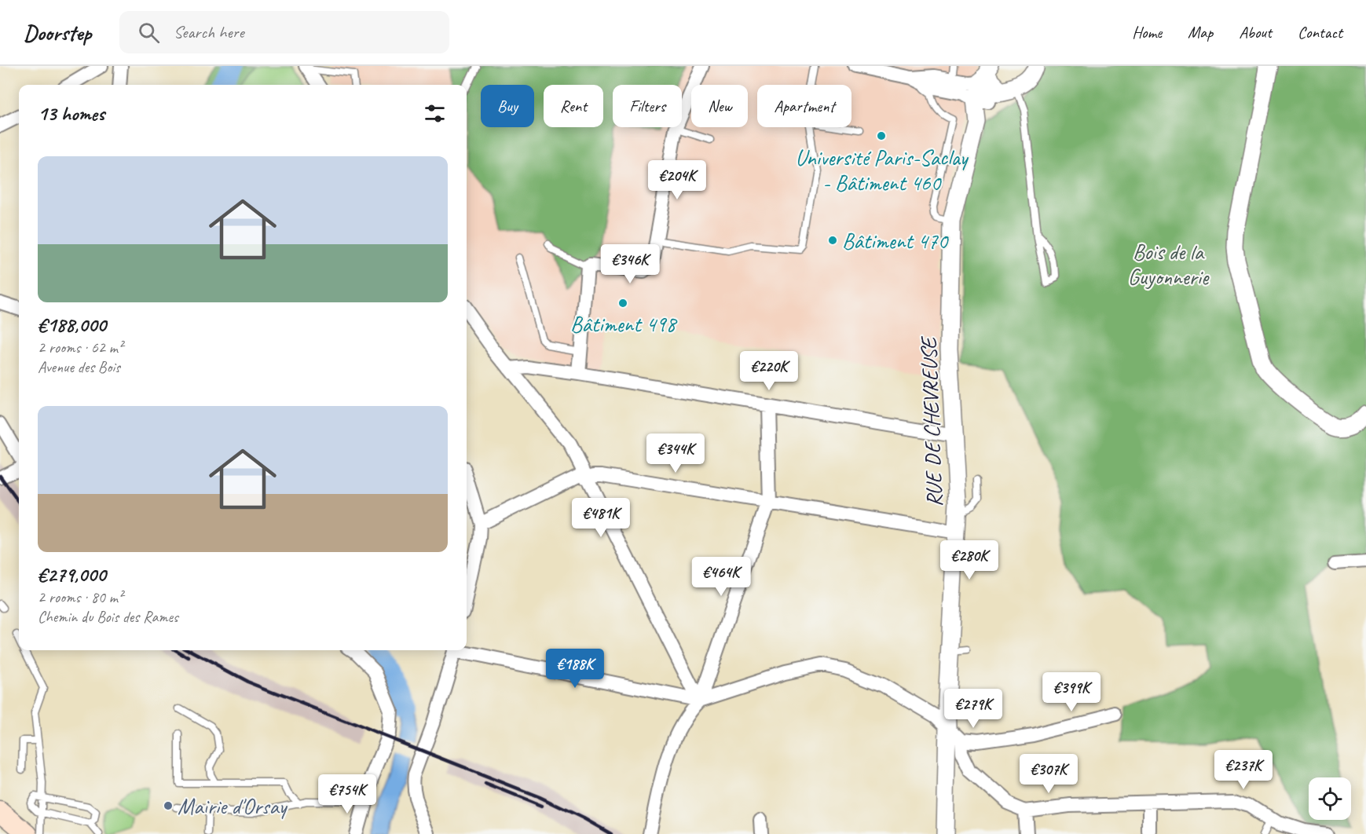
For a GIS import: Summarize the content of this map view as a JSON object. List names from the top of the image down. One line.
{"streets":{"street":["RUE DE CHEVREUSE"]},"parks":["Bois de la Guyonnerie"],"places":["Université Paris-Saclay - Bâtiment 460","Bâtiment 470","Bâtiment 498","Mairie d'Orsay"],"page":{"header":"Doorstep","search":"Search here","nav":["Home","Map","About","Contact"],"chip":["Buy","Rent","Filters","New","Apartment"],"heading":"13 homes","list":[{"name":"€188,000","note":"2 rooms · 62 m² · Avenue des Bois"},{"name":"€279,000","note":"2 rooms · 80 m² · Chemin du Bois des Rames"}],"price":["€204K","€346K","€220K","€344K","€481K","€280K","€464K","€188K","€399K","€279K","€237K","€307K","€754K"]}}
